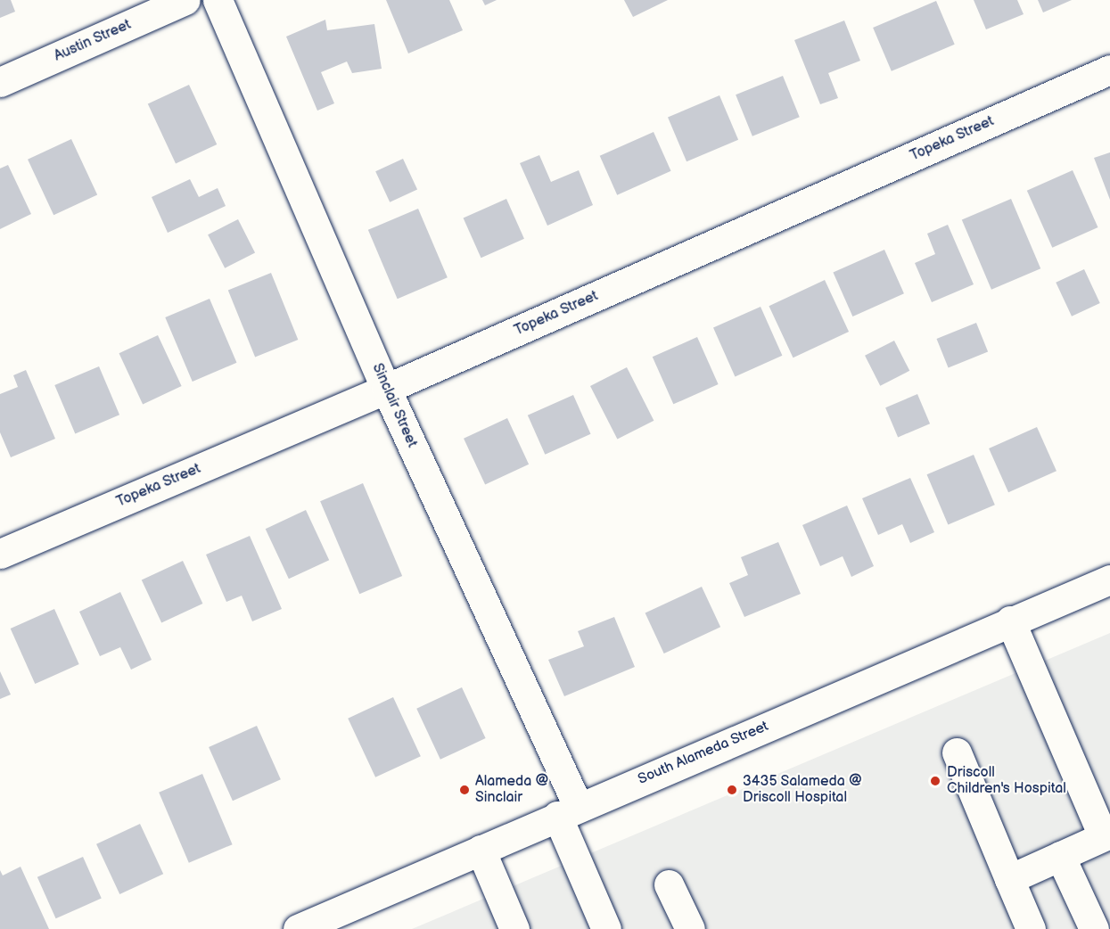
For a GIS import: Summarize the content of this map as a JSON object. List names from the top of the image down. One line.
{"streets":{"street":["Austin Street","Topeka Street","Sinclair Street","South Alameda Street"]},"crossings":[["Topeka Street","Sinclair Street"],["Sinclair Street","South Alameda Street"]],"places":["Driscoll Children's Hospital","Alameda @ Sinclair","3435 Salameda @ Driscoll Hospital"]}
